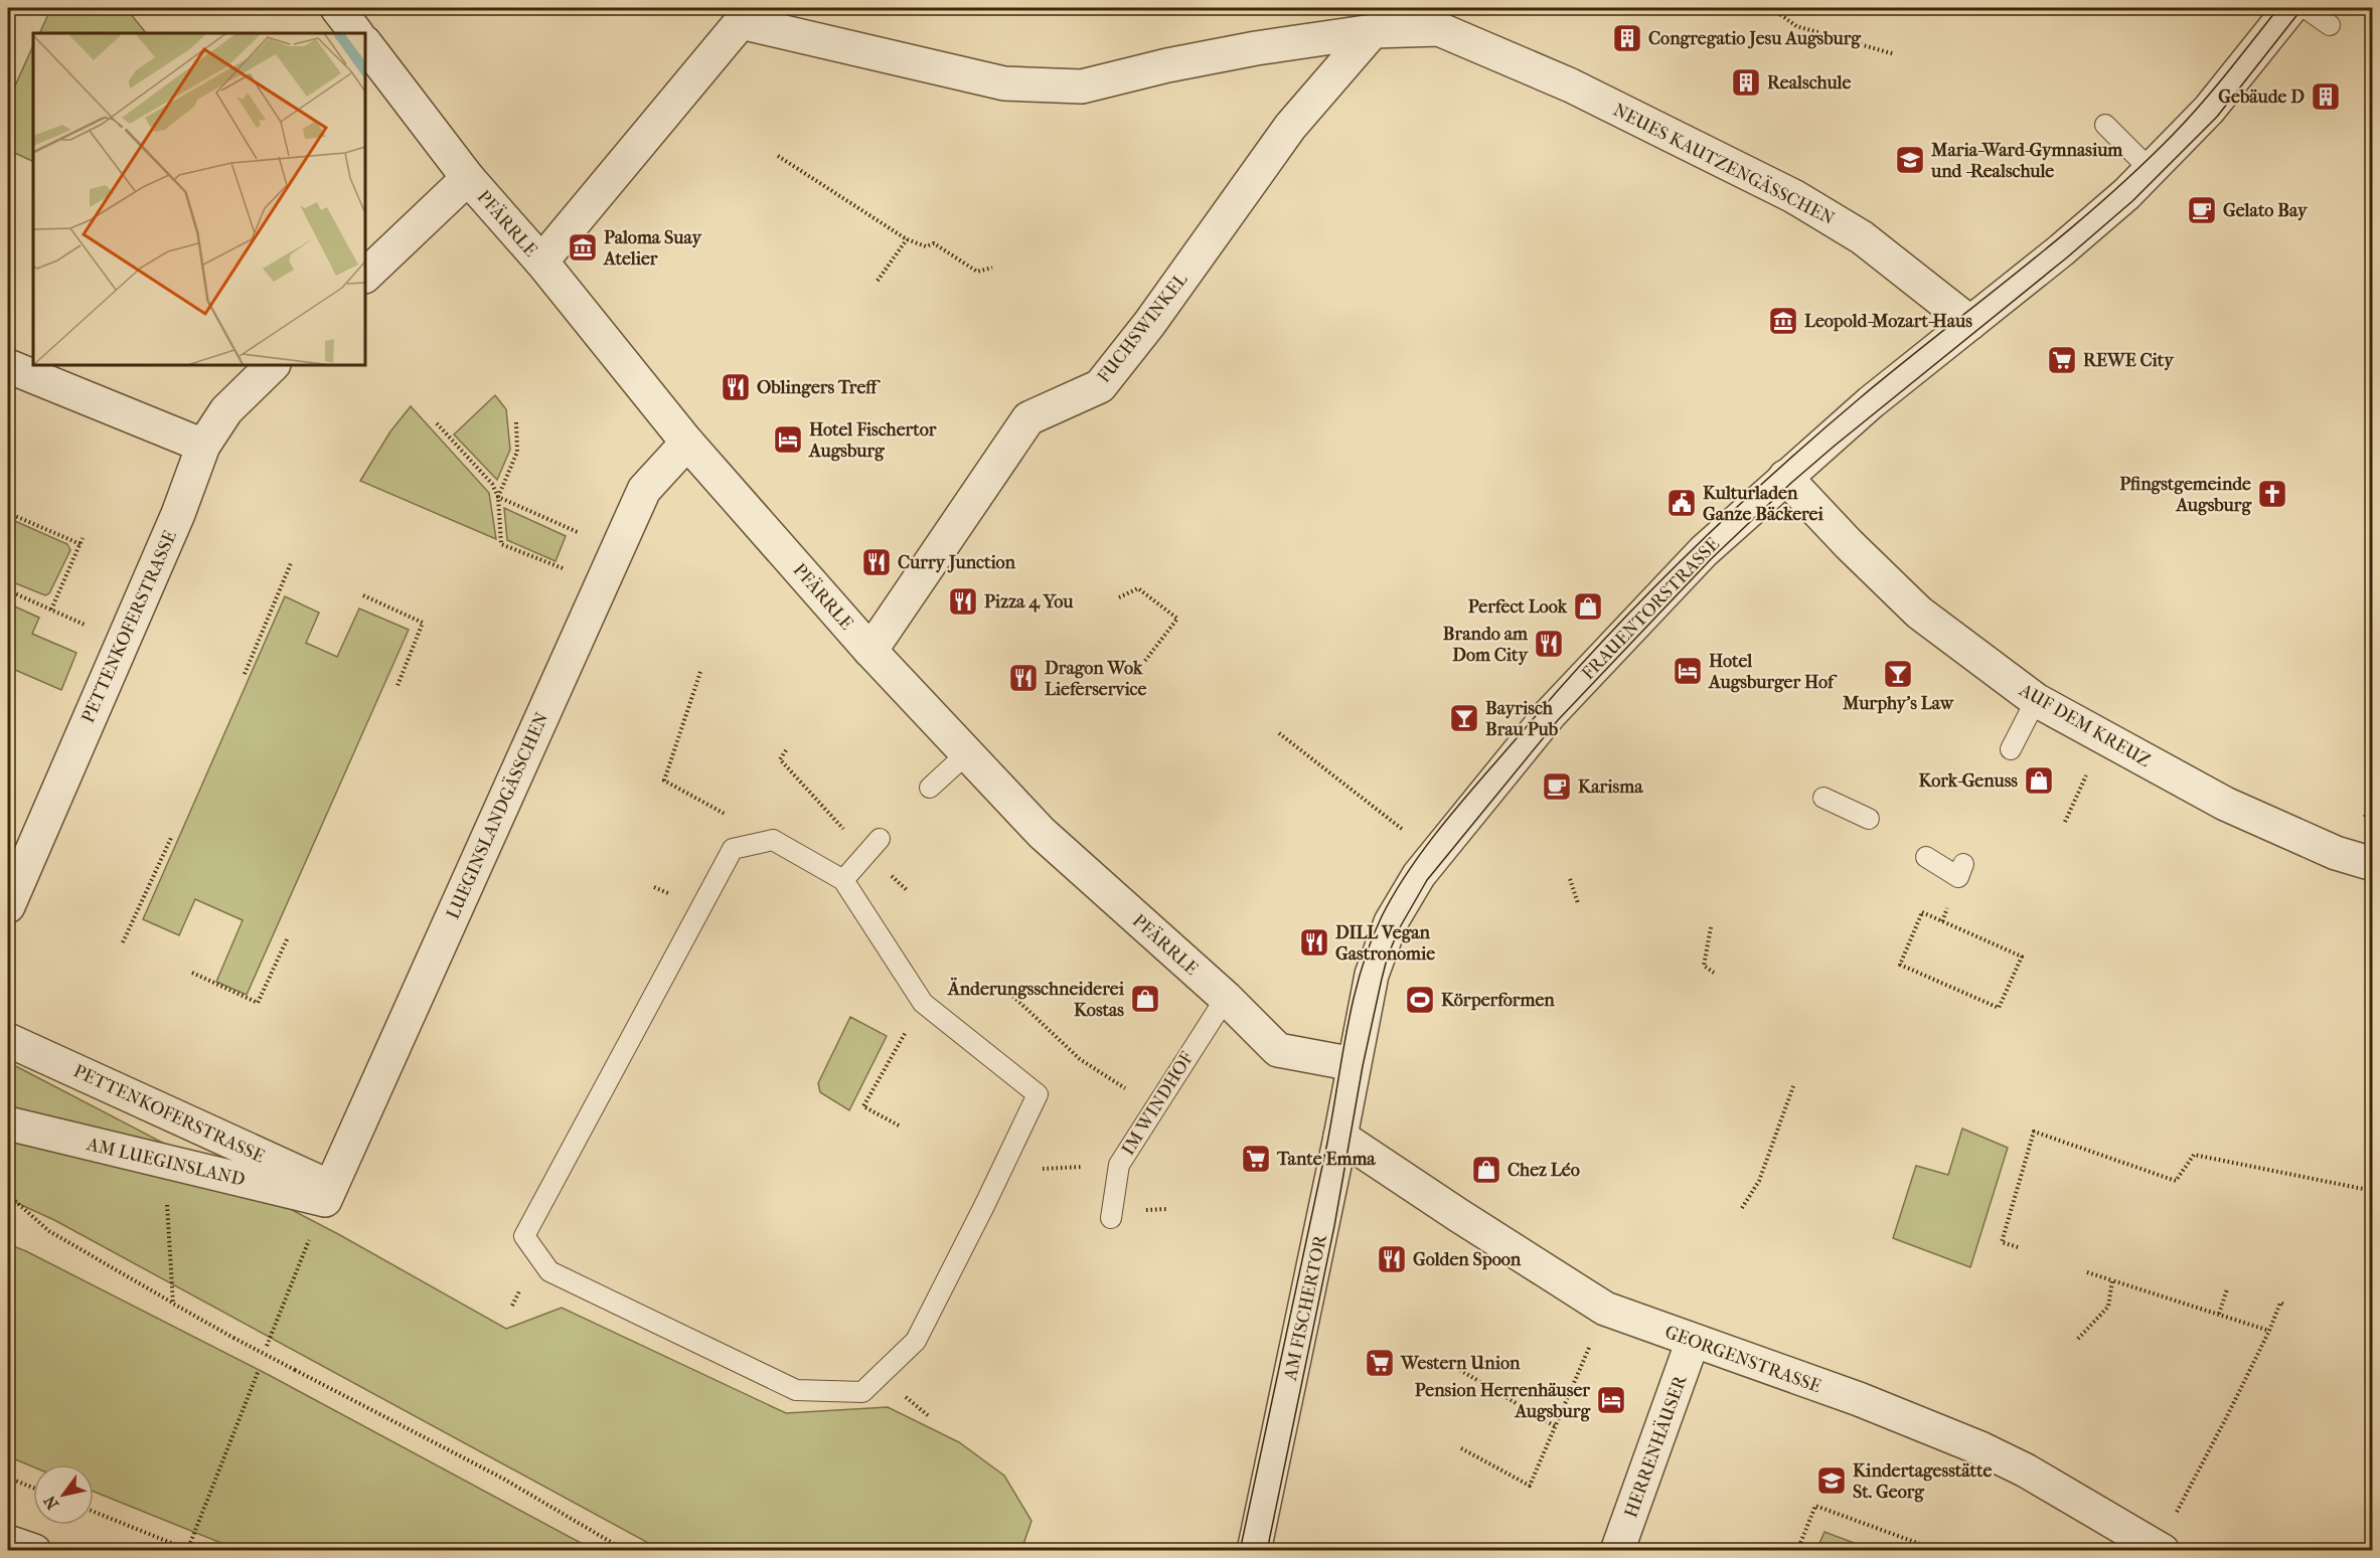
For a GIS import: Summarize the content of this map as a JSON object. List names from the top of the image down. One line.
{"streets":{"street":["NEUES KAUTZENGÄSSCHEN","PFÄRRLE","FUCHSWINKEL","FRAUENTORSTRASSE","PETTENKOFERSTRASSE","AUF DEM KREUZ","LUEGINSLANDGÄSSCHEN","AM LUEGINSLAND","AM FISCHERTOR","GEORGENSTRASSE","HERRENHÄUSER"],"lane":["IM WINDHOF"]},"crossings":[["NEUES KAUTZENGÄSSCHEN","PFÄRRLE"],["NEUES KAUTZENGÄSSCHEN","FUCHSWINKEL"],["NEUES KAUTZENGÄSSCHEN","FRAUENTORSTRASSE"],["PFÄRRLE","FUCHSWINKEL"],["PFÄRRLE","FRAUENTORSTRASSE"],["PFÄRRLE","LUEGINSLANDGÄSSCHEN"],["PFÄRRLE","IM WINDHOF"],["PFÄRRLE","AM FISCHERTOR"],["FRAUENTORSTRASSE","AUF DEM KREUZ"],["FRAUENTORSTRASSE","AM FISCHERTOR"],["PETTENKOFERSTRASSE","LUEGINSLANDGÄSSCHEN"],["PETTENKOFERSTRASSE","AM LUEGINSLAND"],["LUEGINSLANDGÄSSCHEN","AM LUEGINSLAND"],["AM FISCHERTOR","GEORGENSTRASSE"],["GEORGENSTRASSE","HERRENHÄUSER"]],"places":{"building":["Congregatio Jesu Augsburg","Realschule","Gebäude D"],"school or university":["Maria-Ward-Gymnasium und -Realschule","Kindertagesstätte St. Georg"],"cafe":["Gelato Bay","Karisma"],"museum":["Paloma Suay Atelier","Leopold-Mozart-Haus"],"supermarket":["REWE City","Tante Emma","Western Union"],"restaurant":["Oblingers Treff","Curry Junction","Pizza 4 You","Brando am Dom City","Dragon Wok Lieferservice","DILL Vegan Gastronomie","Golden Spoon"],"hotel":["Hotel Fischertor Augsburg","Hotel Augsburger Hof","Pension Herrenhäuser Augsburg"],"church":["Pfingstgemeinde Augsburg"],"public building":["Kulturladen Ganze Bäckerei"],"shop":["Perfect Look","Kork-Genuss","Änderungsschneiderei Kostas","Chez Léo"],"bar":["Murphy's Law","Bayrisch Brau Pub"],"sports":["Körperformen"]},"north":"bottom left"}
